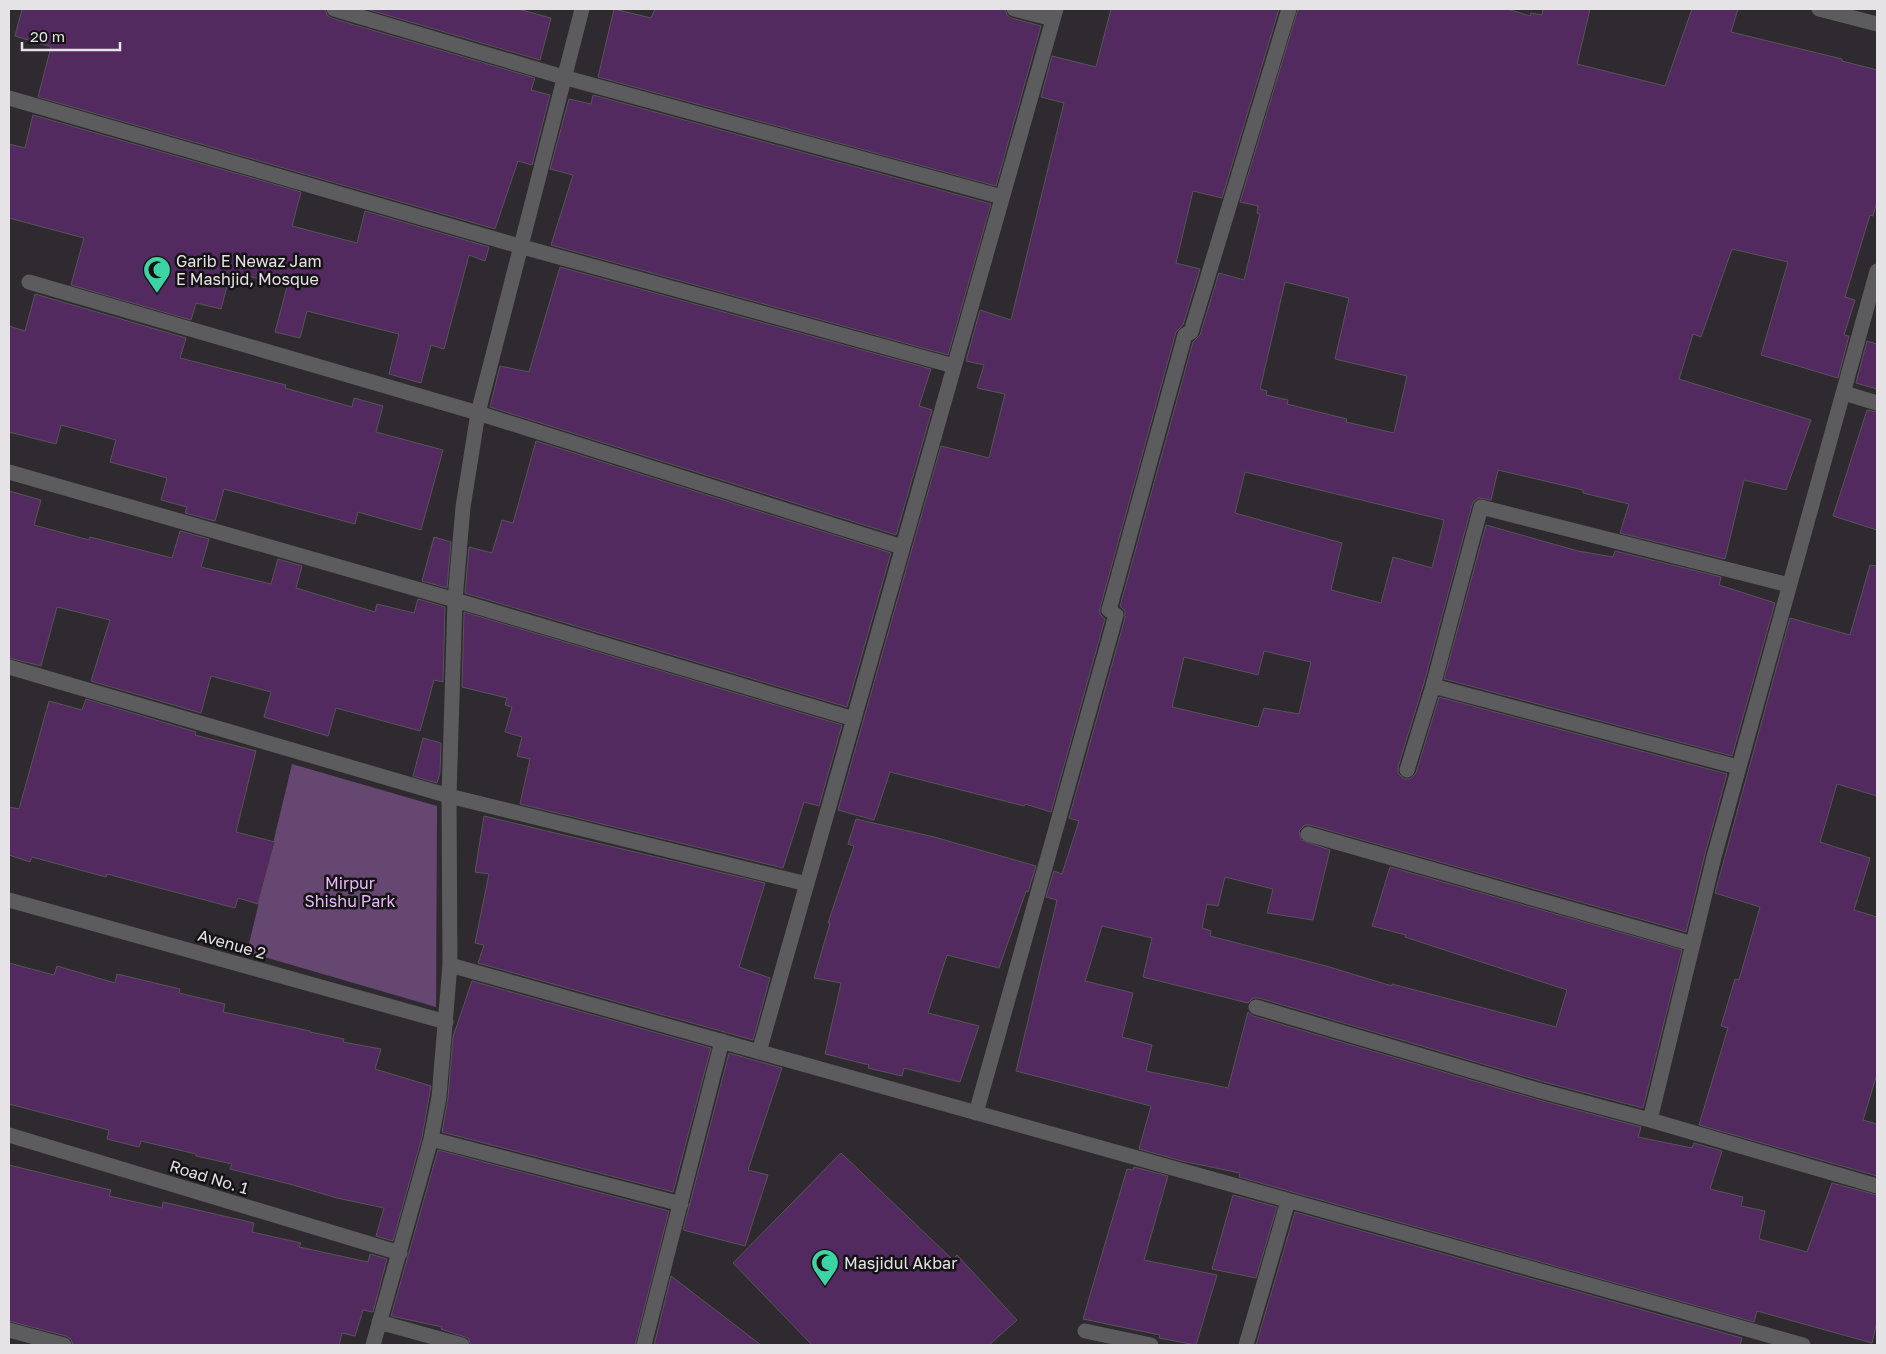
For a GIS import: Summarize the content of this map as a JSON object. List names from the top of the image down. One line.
{"streets":{"street":["Avenue 2","Road No. 1"]},"parks":["Mirpur Shishu Park"],"places":{"mosque":["Garib E Newaz Jam E Mashjid, Mosque","Masjidul Akbar"]},"scale_bar":"20 m"}
